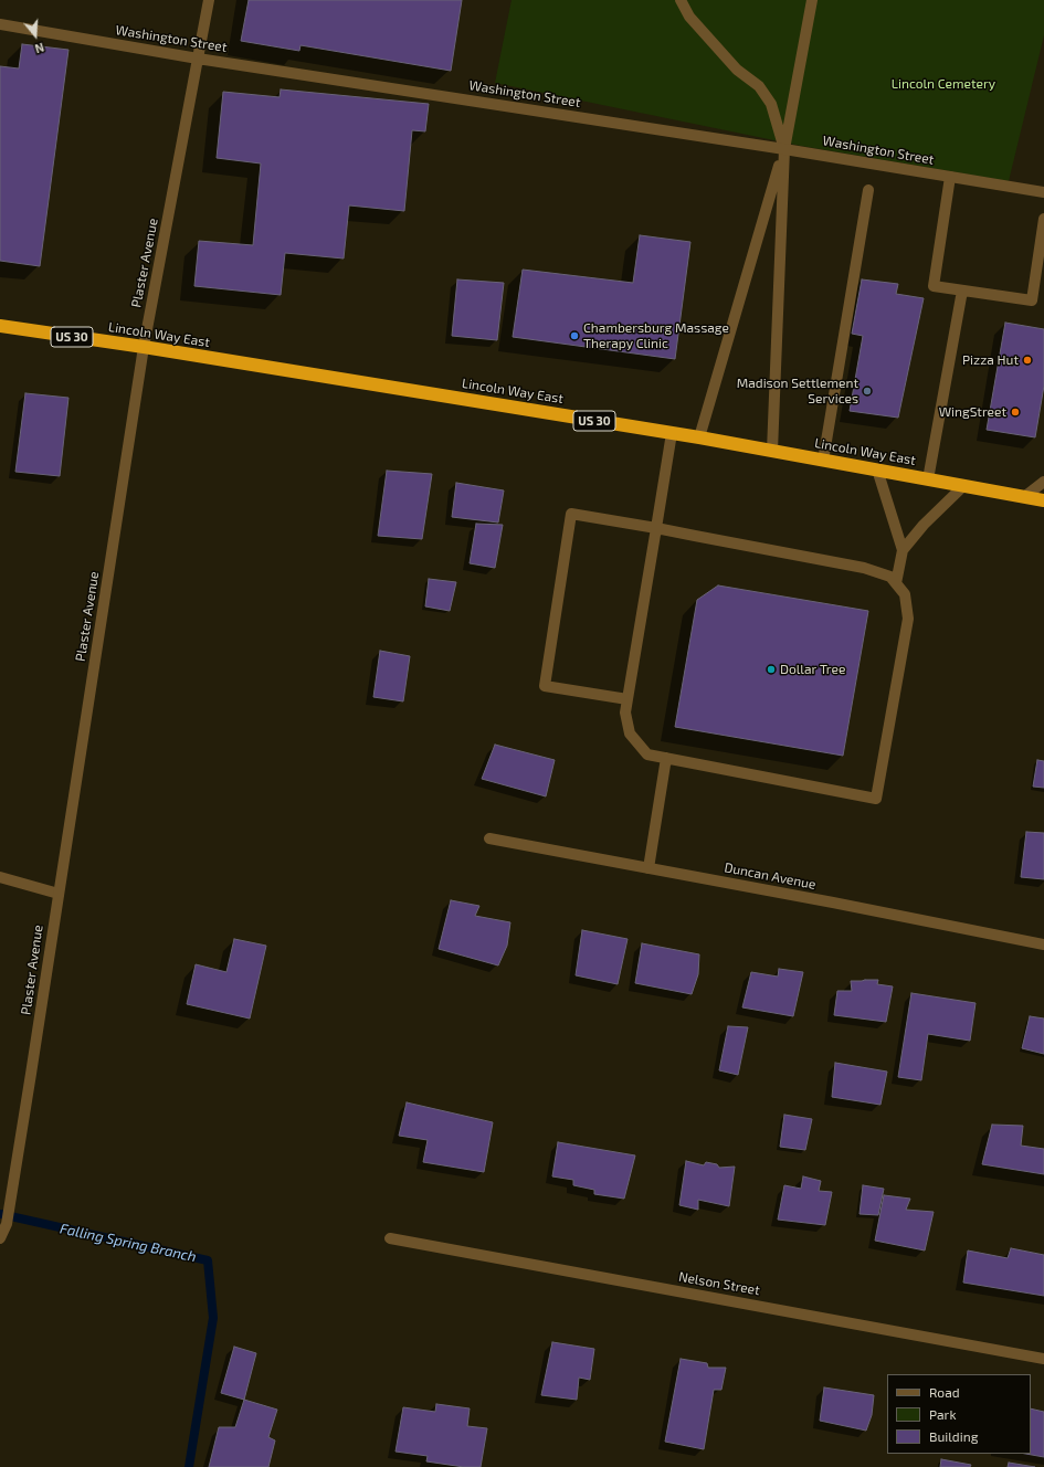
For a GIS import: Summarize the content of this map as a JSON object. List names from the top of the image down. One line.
{"streets":{"highway":["Lincoln Way East","US 30"],"street":["Washington Street","Plaster Avenue","Duncan Avenue","Nelson Street"]},"crossings":[["Washington Street","Plaster Avenue"],["Plaster Avenue","Lincoln Way East"]],"water":["Falling Spring Branch"],"parks":["Lincoln Cemetery"],"places":["Chambersburg Massage Therapy Clinic","Pizza Hut","Madison Settlement Services","WingStreet","Dollar Tree"],"legend":["Road","Park","Building"],"north":"bottom"}
